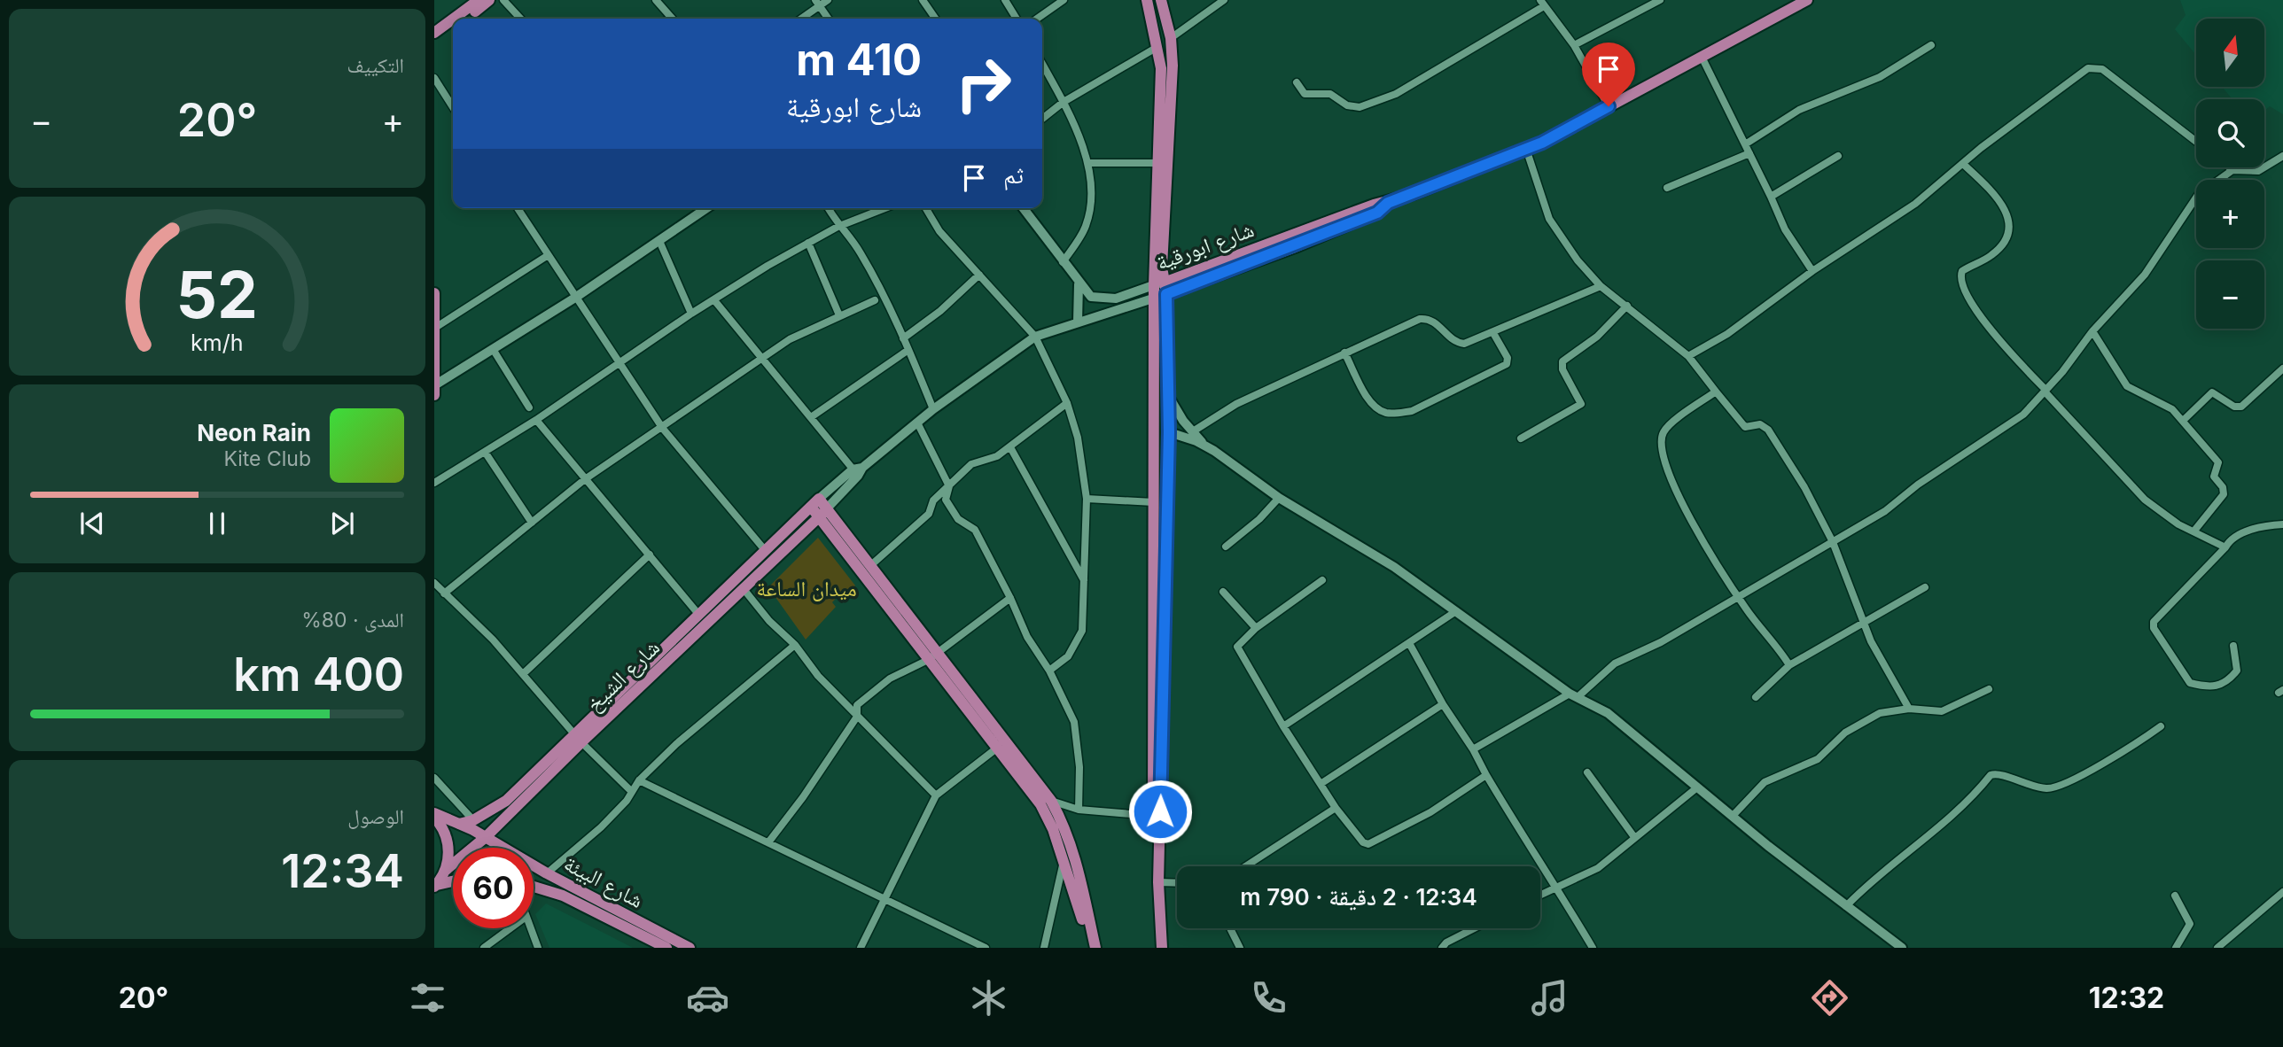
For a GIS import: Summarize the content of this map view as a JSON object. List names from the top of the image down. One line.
{"streets":{"main road":["شارع ابورقية","شارع الشيخ","شارع البيئة"]},"crossings":[["شارع الشيخ","شارع البيئة"]],"parks":["ميدان الساعة"],"north":"top","page":{"tile":["التكييف",["المدى · 80%","400 km"],["الوصول","12:34"]],"map_buttons":["+","−"],"turn":["410 m","شارع ابورقية"],"heat":["−","20°","+"],"then":"ثم","song":["Neon Rain","Kite Club"],"limit":"60","trip":"12:34 · 2 دقيقة · 790 m","tabs":["12:32","20°"],"gauge":["52","km/h"]}}
